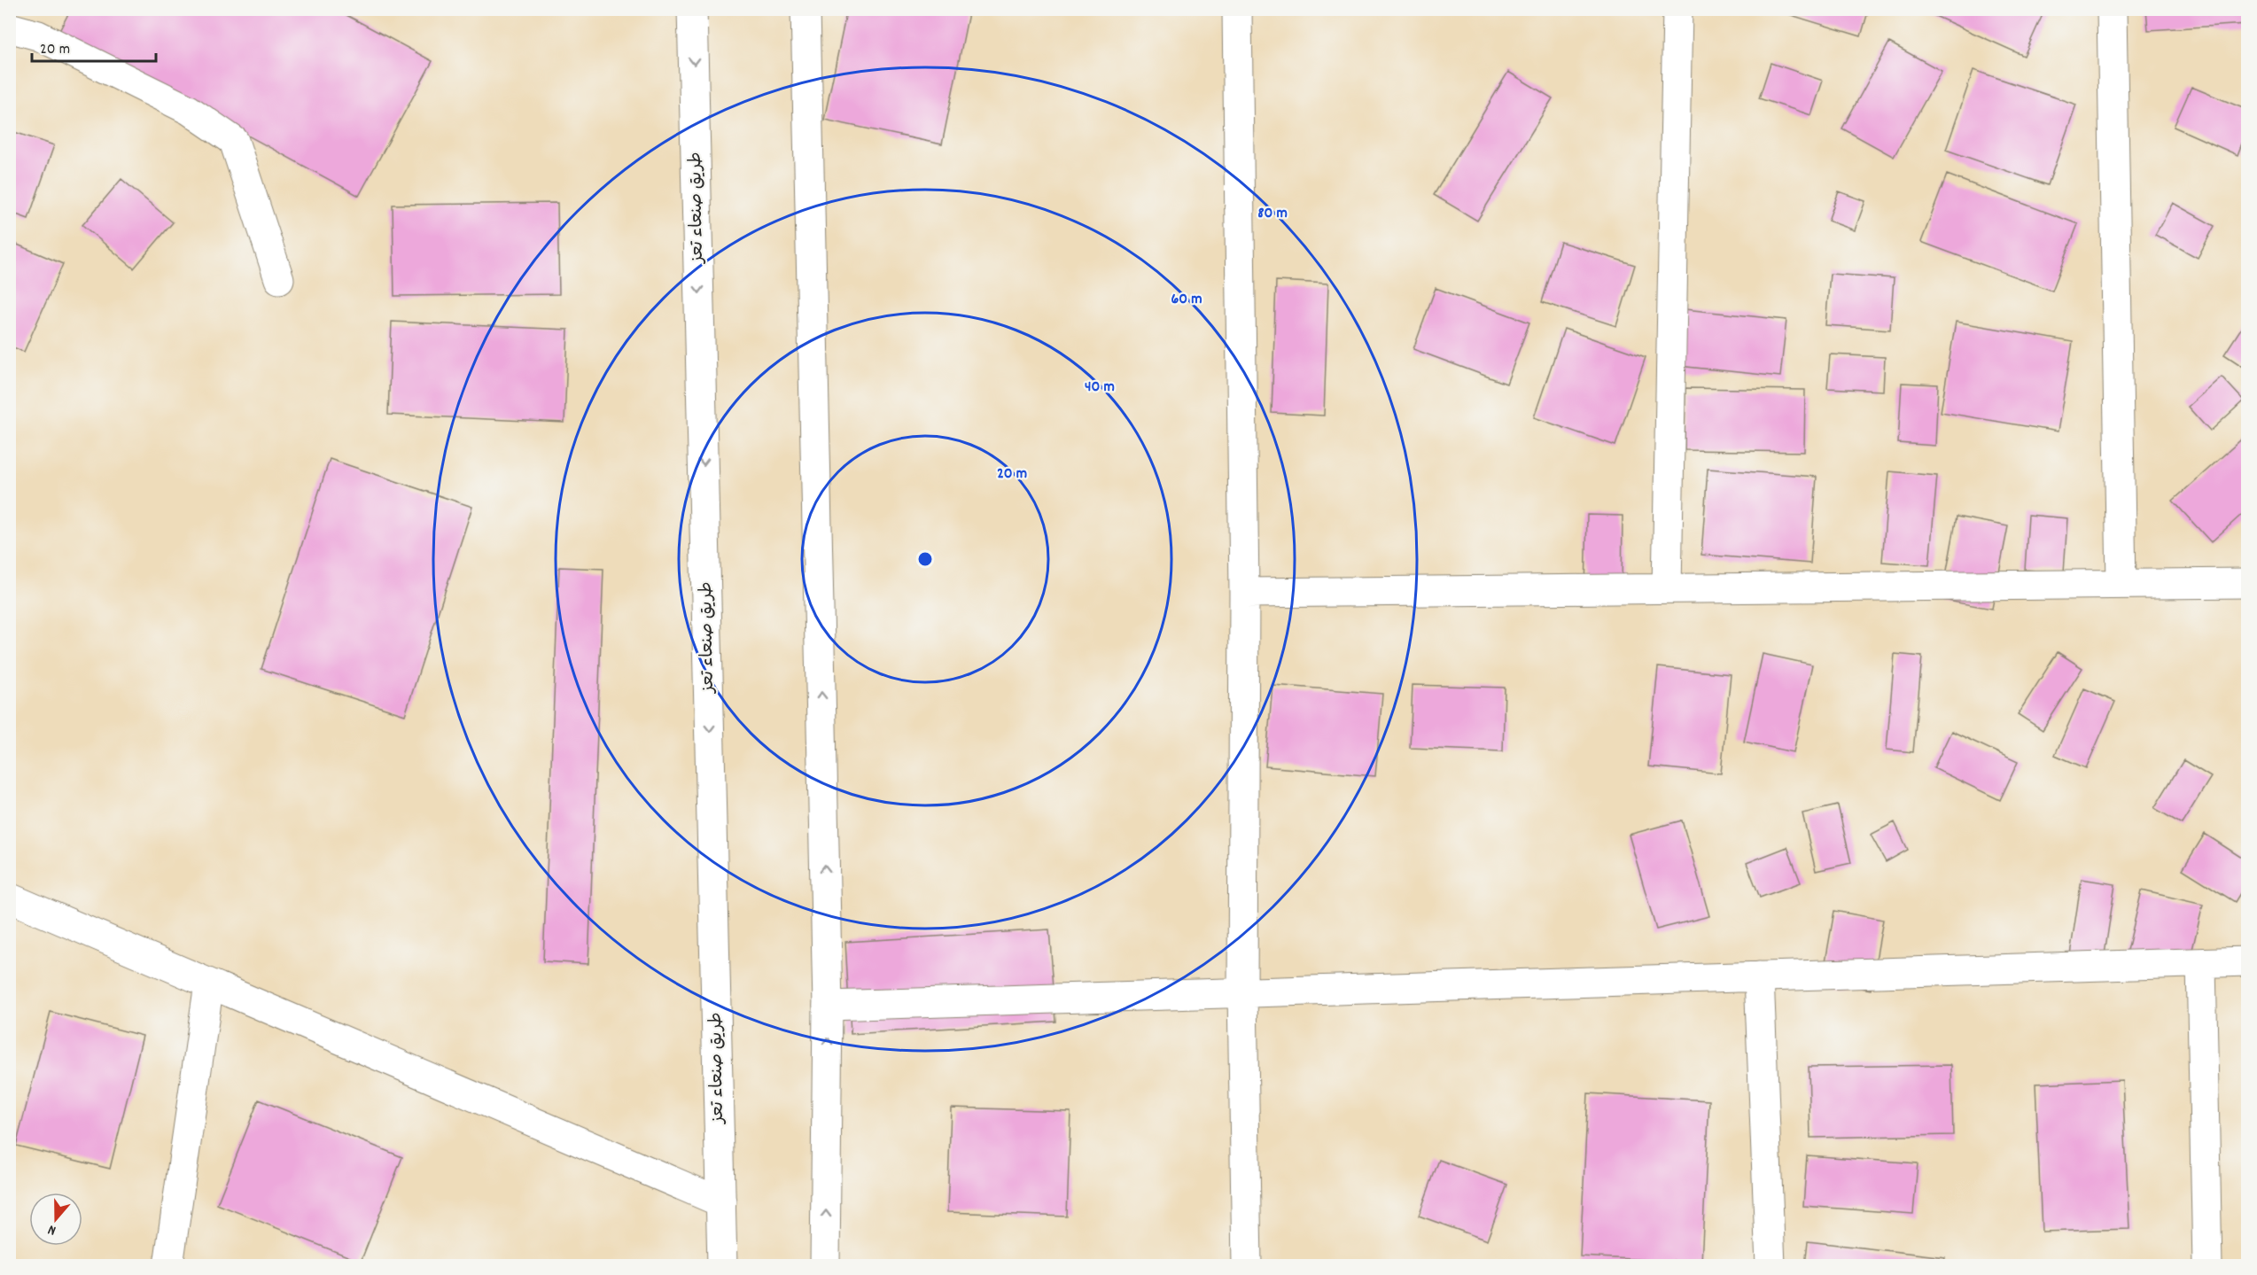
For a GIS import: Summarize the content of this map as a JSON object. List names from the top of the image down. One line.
{"streets":{"main road":["طريق صنعاء تعز"]},"scale_bar":"20 m","north":"bottom","rings":["80 m","60 m","40 m","20 m"]}
